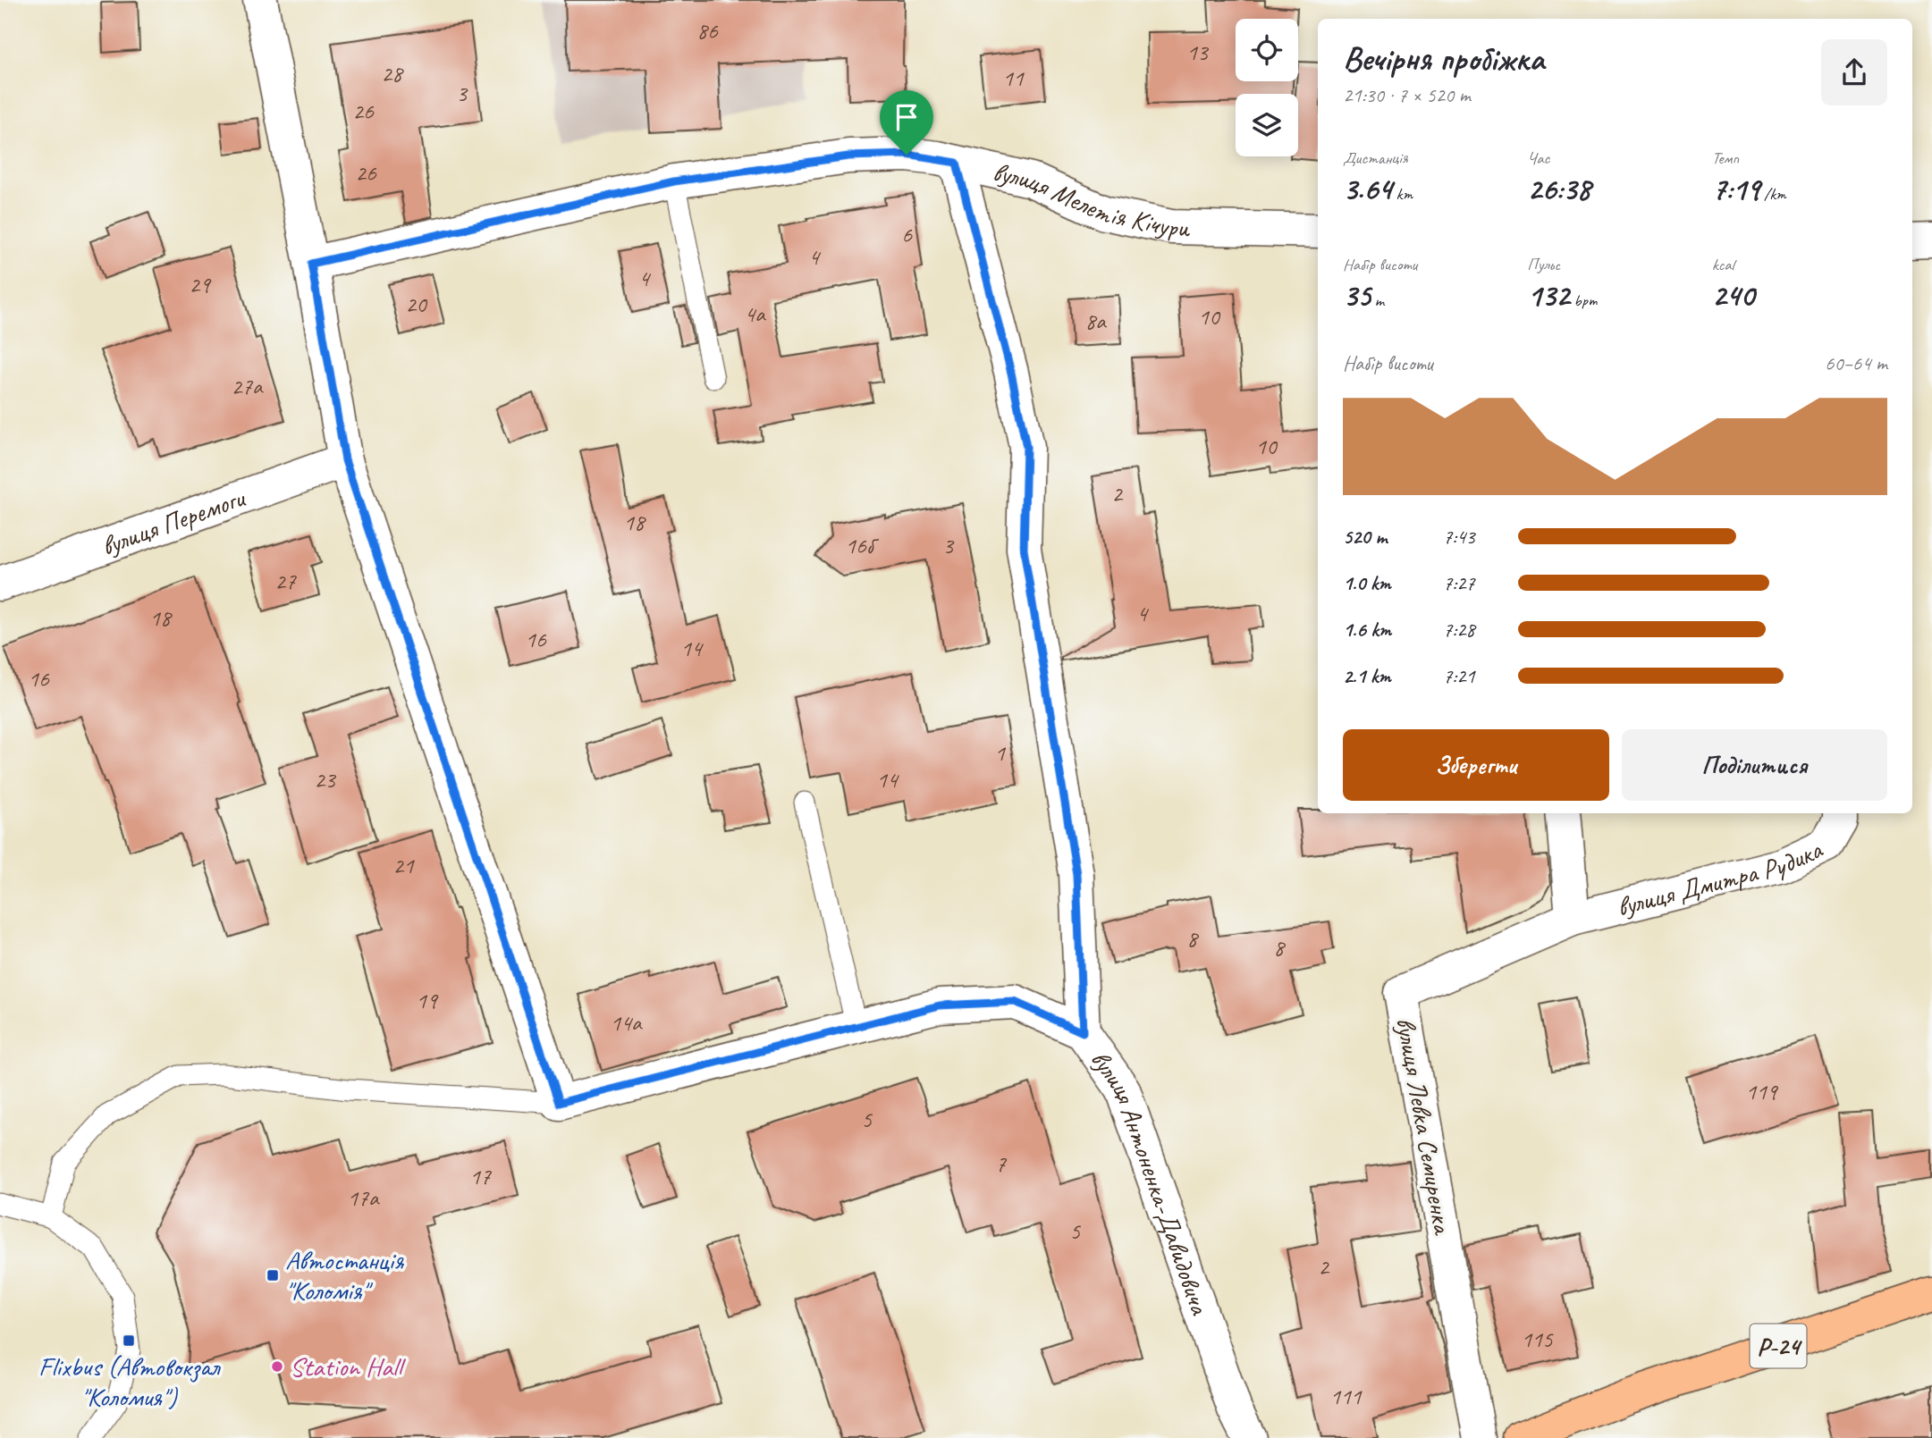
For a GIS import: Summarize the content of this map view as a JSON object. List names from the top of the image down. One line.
{"streets":{"main road":["Р-24"],"street":["вулиця Мелетія Кічури","вулиця Перемоги","вулиця Дмитра Рудика","вулиця Левка Семиренка","вулиця Антоненка-Давидовича"]},"crossings":[["вулиця Дмитра Рудика","вулиця Левка Семиренка"]],"places":{"transit":["Автостанція \"Коломія\"","Flixbus (Автовокзал \"Коломия\")"],"other":["Station Hall"]},"house_numbers":["86","13","28","11","3","26","26","6","4","4","29","20","4а","10","8а","27а","10","2","18","16б","3","27","4","18","16","14","16","1","23","14","21","8","8","19","14а","119","5","7","17","17а","5","2","115","111"],"page":{"heading":["Вечірня пробіжка","21:30 · 7 × 520 m"],"stats":[["Дистанція","3.64 km"],["Час","26:38"],["Темп","7:19 /km"],["Набір висоти","35 m"],["Пульс","132 bpm"],["kcal","240"]],"chart":["Набір висоти","60–64 m"],"list":[{"name":"520 m","note":"7:43"},{"name":"1.0 km","note":"7:27"},{"name":"1.6 km","note":"7:28"},{"name":"2.1 km","note":"7:21"}],"buttons":["Зберегти","Поділитися"]}}
